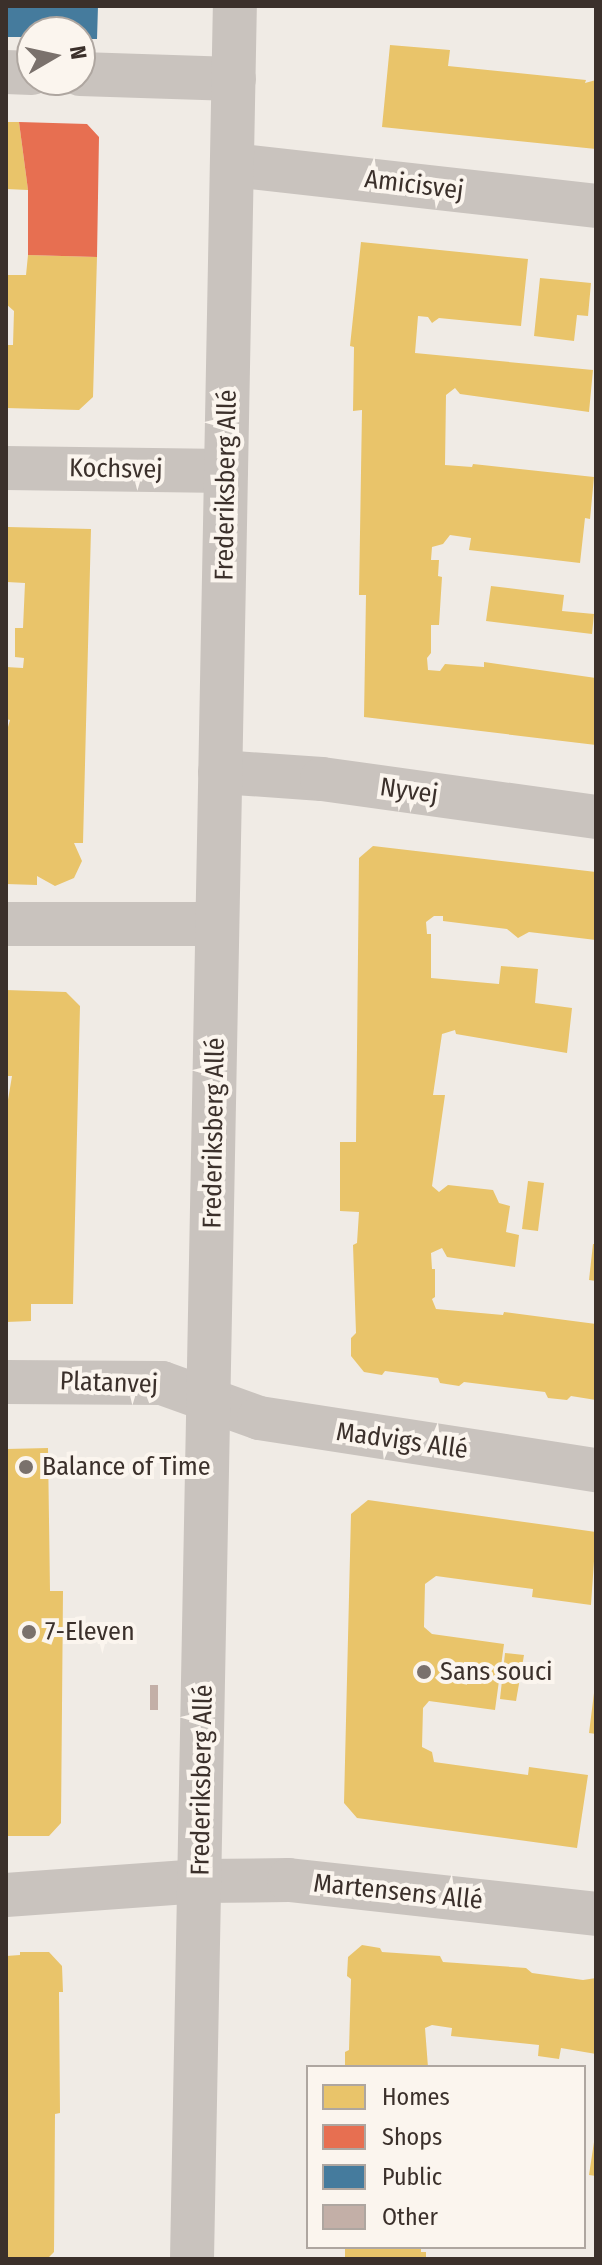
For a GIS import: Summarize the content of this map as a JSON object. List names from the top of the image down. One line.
{"streets":{"street":["Amicisvej","Kochsvej","Frederiksberg Allé","Nyvej","Platanvej","Madvigs Allé","Martensens Allé"]},"crossings":[["Amicisvej","Frederiksberg Allé"],["Kochsvej","Frederiksberg Allé"],["Frederiksberg Allé","Nyvej"],["Frederiksberg Allé","Platanvej"],["Frederiksberg Allé","Madvigs Allé"],["Frederiksberg Allé","Martensens Allé"],["Platanvej","Madvigs Allé"]],"places":["Balance of Time","7-Eleven","Sans souci"],"legend":["Homes","Shops","Public","Other"],"north":"right"}
